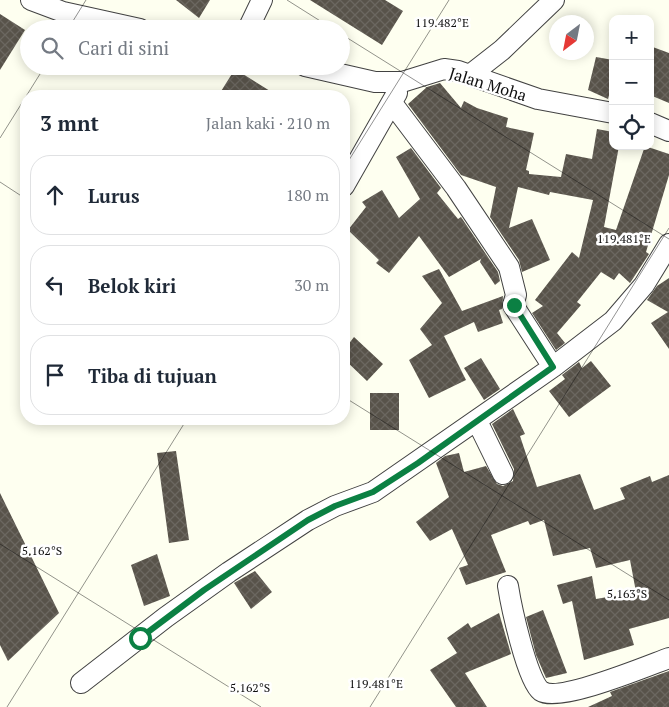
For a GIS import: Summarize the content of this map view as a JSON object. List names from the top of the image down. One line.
{"streets":{"street":["Jalan Moha"]},"north":"bottom left","page":{"map_buttons":["+","−"],"search":"Cari di sini","heading":["3 mnt","Jalan kaki · 210 m"],"list":[["Lurus","180 m"],["Belok kiri","30 m"],"Tiba di tujuan"]},"coordinates":["119.482°E","119.481°E","5.162°S","5.163°S"]}
